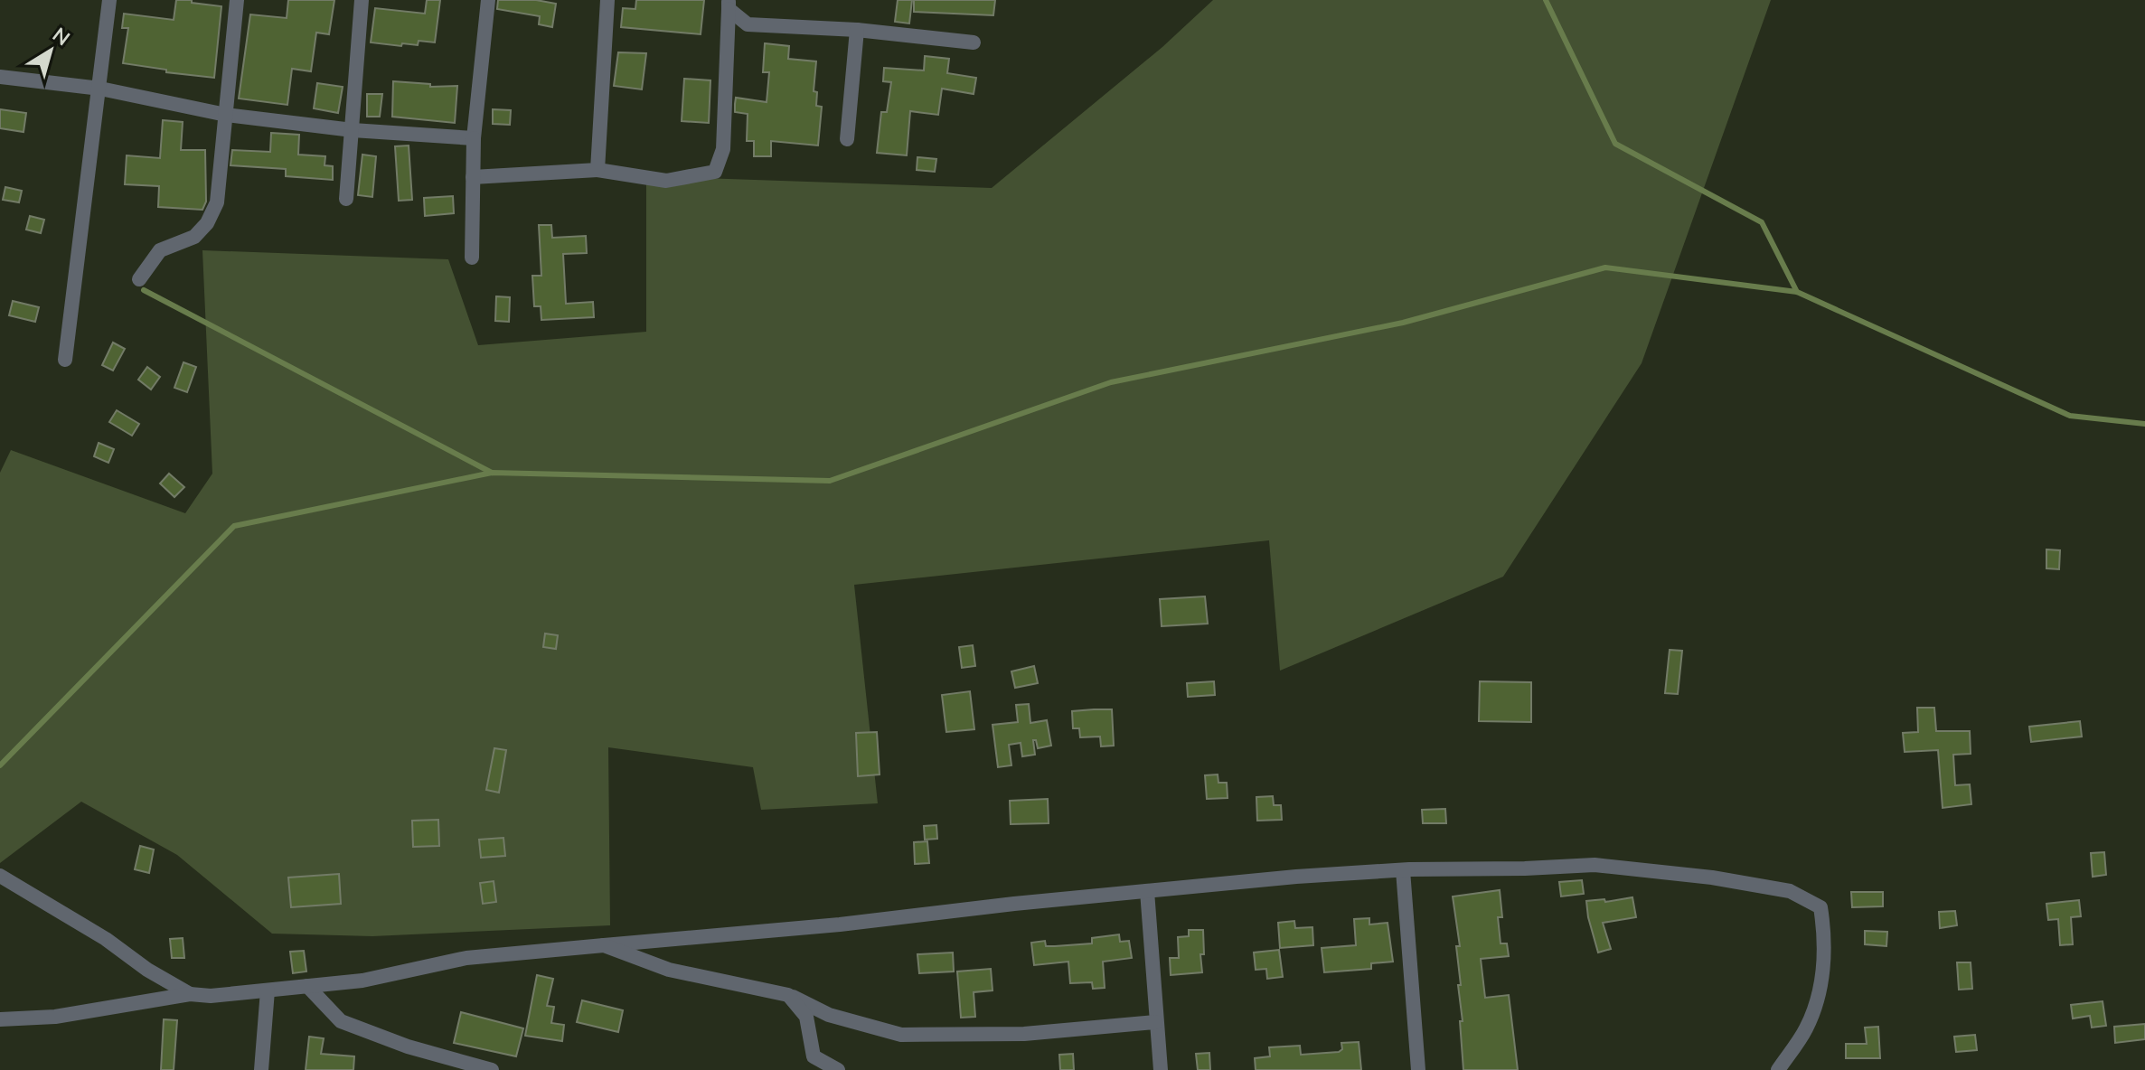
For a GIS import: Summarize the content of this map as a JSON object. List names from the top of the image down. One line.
{"north":"top right"}
